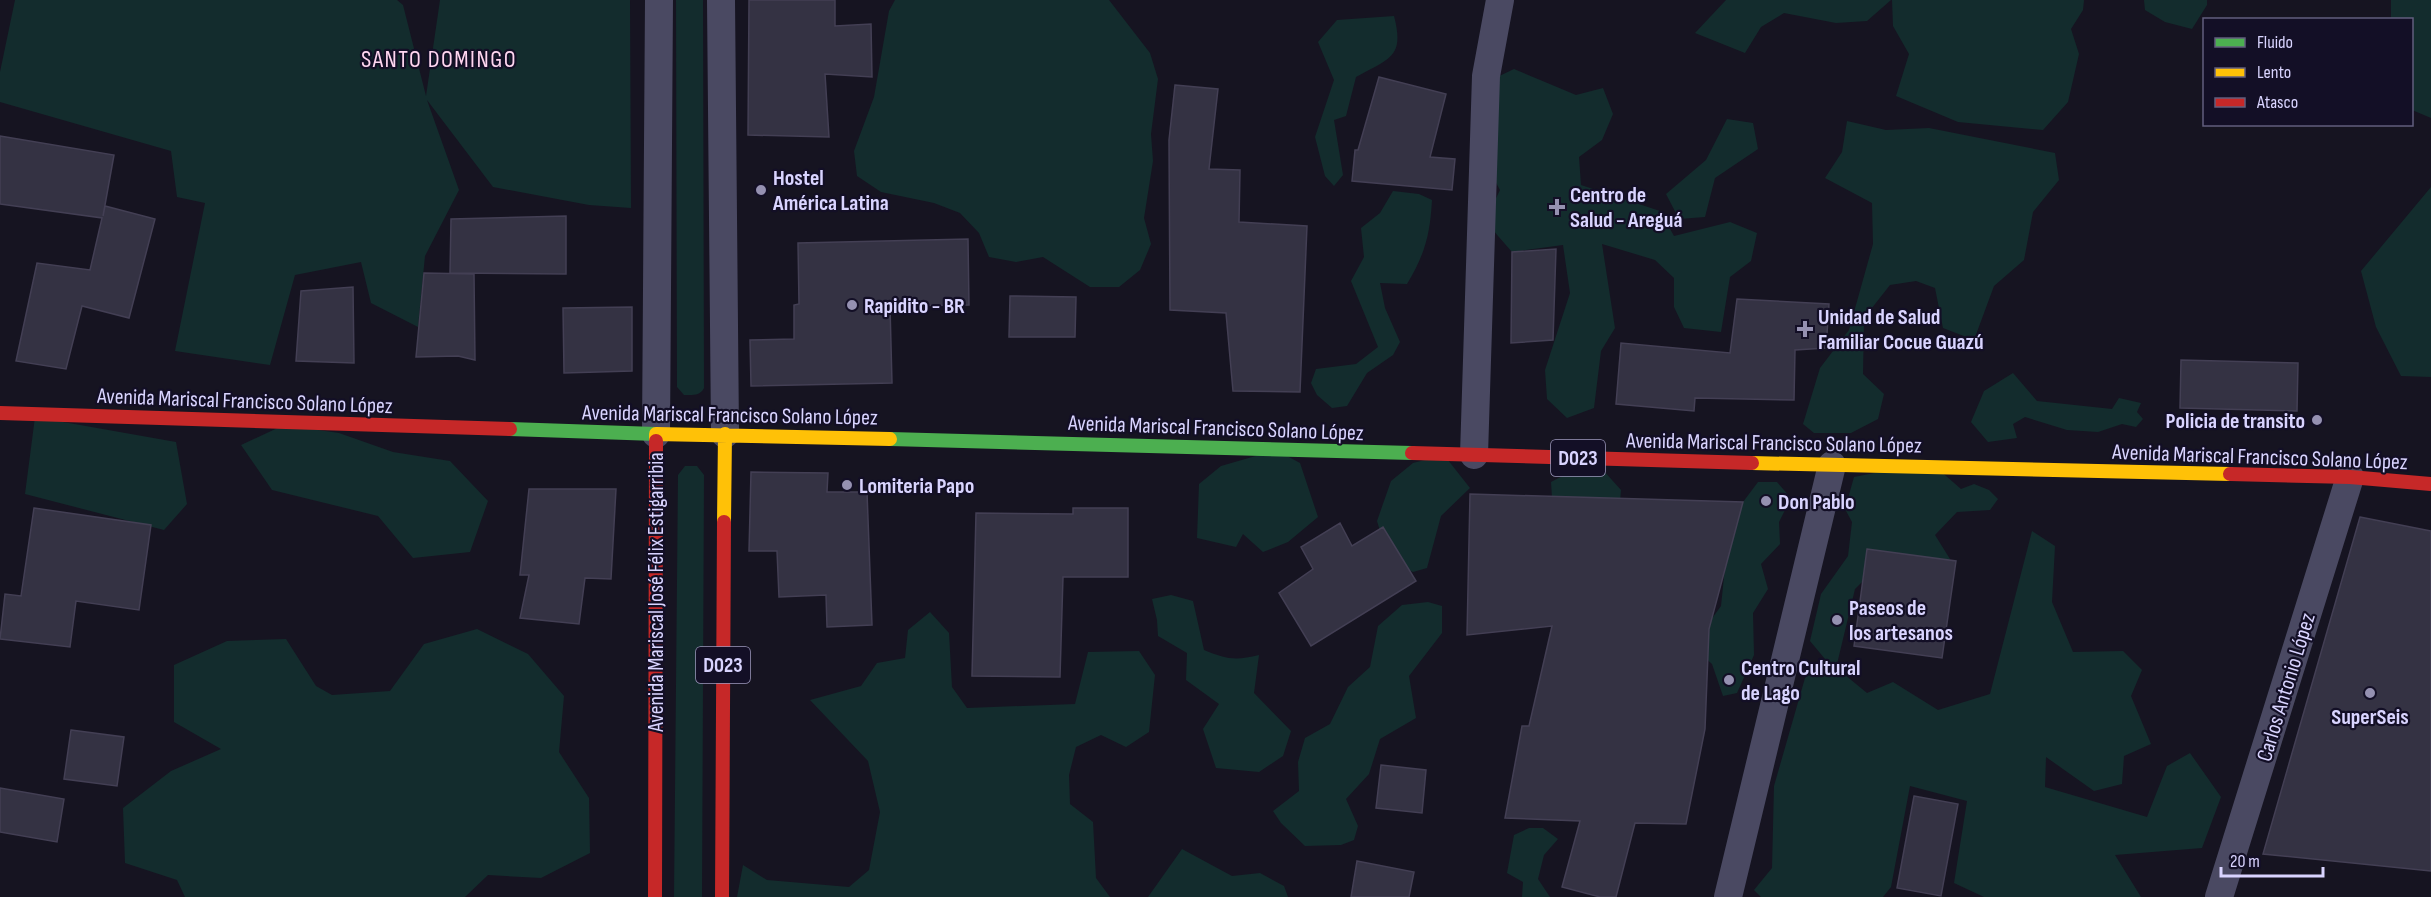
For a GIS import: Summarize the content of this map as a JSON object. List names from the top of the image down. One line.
{"streets":{"main road":["Avenida Mariscal Francisco Solano López","D023","Avenida Mariscal José Félix Estigarribia"],"street":["Carlos Antonio López"]},"crossings":[["Avenida Mariscal Francisco Solano López","D023"],["Avenida Mariscal Francisco Solano López","Avenida Mariscal José Félix Estigarribia"],["Avenida Mariscal Francisco Solano López","Carlos Antonio López"]],"districts":["SANTO DOMINGO"],"places":{"other":["Hostel América Latina","Rapidito - BR","Policia de transito","Lomiteria Papo","Don Pablo","Paseos de los artesanos","Centro Cultural de Lago","SuperSeis"],"health":["Centro de Salud - Areguá","Unidad de Salud Familiar Cocue Guazú"]},"legend":["Fluido","Lento","Atasco"],"scale_bar":"20 m"}
